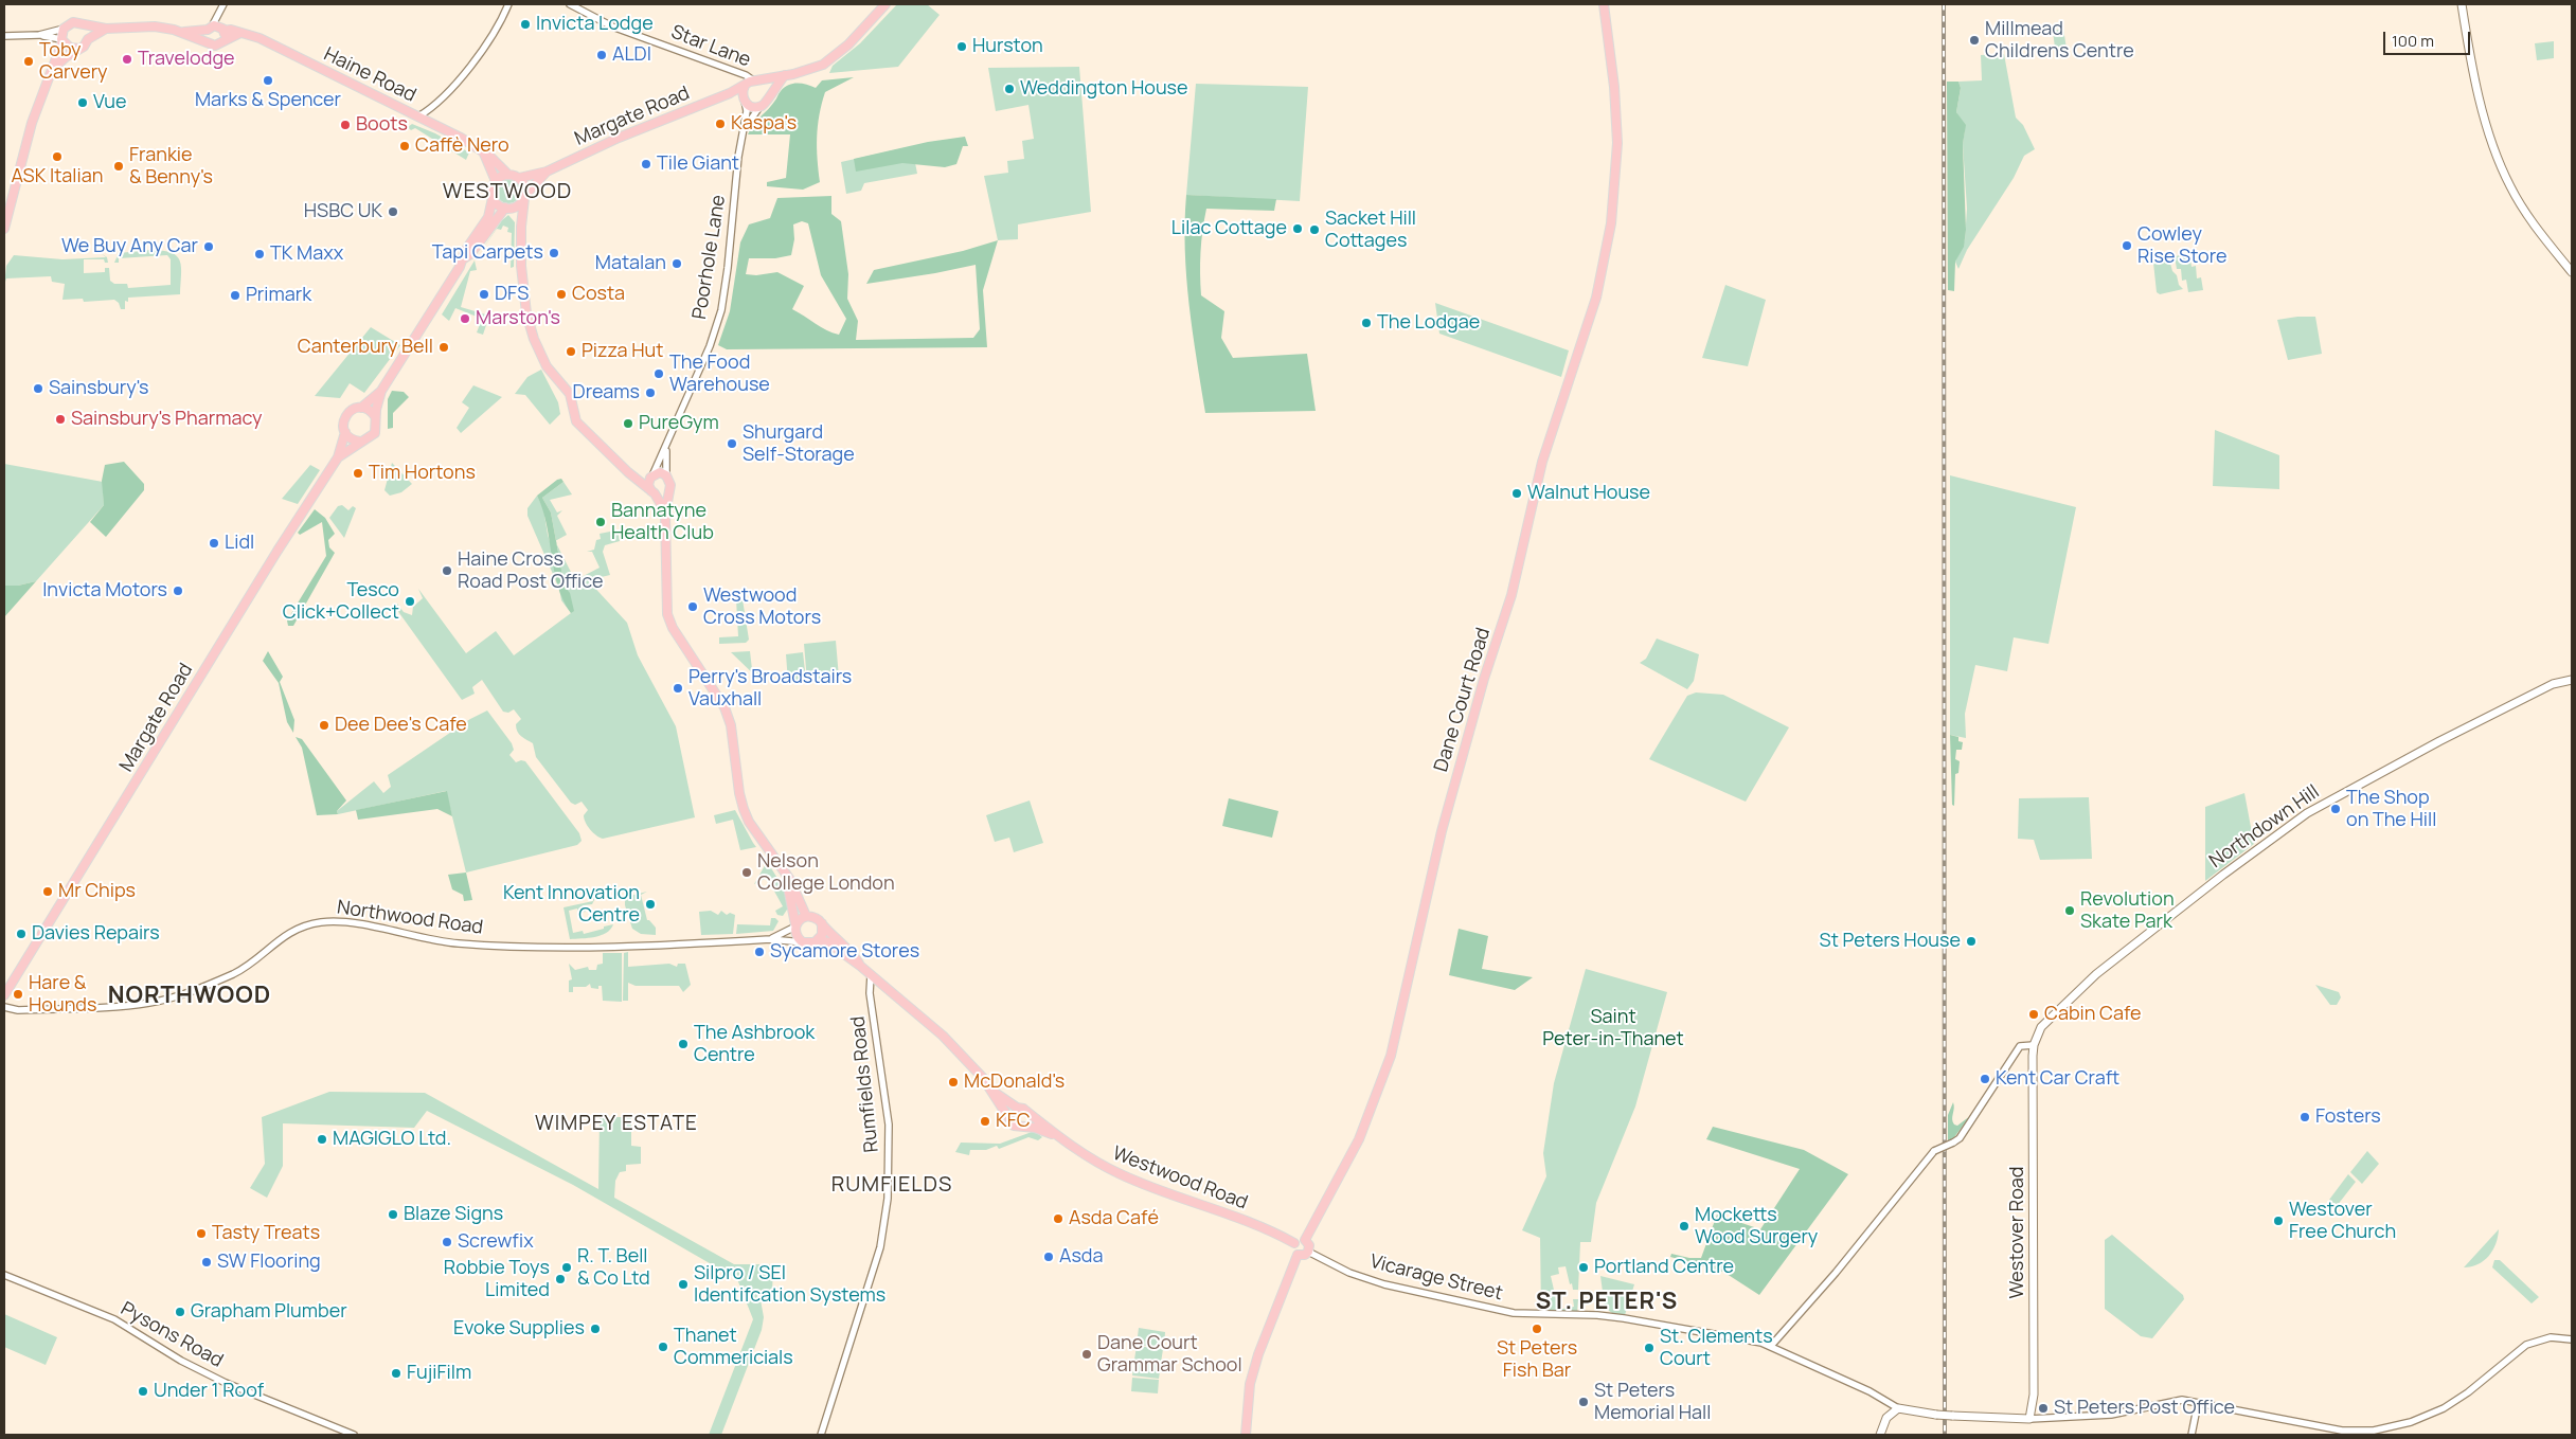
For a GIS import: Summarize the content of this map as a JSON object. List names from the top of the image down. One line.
{"streets":{"main road":["Haine Road","Margate Road","Dane Court Road","Northdown Hill","Westwood Road","Westover Road"],"street":["Star Lane","Poorhole Lane","Northwood Road","Rumfields Road","Vicarage Street","Pysons Road"]},"crossings":[["Star Lane","Margate Road"],["Star Lane","Poorhole Lane"],["Haine Road","Margate Road"],["Margate Road","Poorhole Lane"],["Dane Court Road","Westwood Road"],["Dane Court Road","Vicarage Street"],["Northdown Hill","Westover Road"],["Westwood Road","Vicarage Street"]],"districts":["WESTWOOD","NORTHWOOD","WIMPEY ESTATE","RUMFIELDS","ST. PETER'S"],"parks":["Saint Peter-in-Thanet"],"places":["Invicta Lodge","Millmead Childrens Centre","Hurston","ALDI","Travelodge","Toby Carvery","Marks & Spencer","Weddington House","Vue","Kaspa's","Boots","Caffè Nero","ASK Italian","Tile Giant","Frankie & Benny's","HSBC UK","Lilac Cottage","Sacket Hill Cottages","Cowley Rise Store","We Buy Any Car","Tapi Carpets","TK Maxx","Matalan","DFS","Costa","Primark","Marston's","The Lodgae","Canterbury Bell","Pizza Hut","The Food Warehouse","Sainsbury's","Dreams","Sainsbury's Pharmacy","PureGym","Shurgard Self-Storage","Tim Hortons","Walnut House","Bannatyne Health Club","Lidl","Haine Cross Road Post Office","Invicta Motors","Tesco Click+Collect","Westwood Cross Motors","Perry's Broadstairs Vauxhall","Dee Dee's Cafe","The Shop on The Hill","Nelson College London","Mr Chips","Kent Innovation Centre","Revolution Skate Park","Davies Repairs","St Peters House","Sycamore Stores","Hare & Hounds","Cabin Cafe","The Ashbrook Centre","Kent Car Craft","McDonald's","Fosters","KFC","MAGIGLO Ltd.","Blaze Signs","Asda Café","Westover Free Church","Mocketts Wood Surgery","Tasty Treats","Screwfix","Asda","SW Flooring","R. T. Bell & Co Ltd","Portland Centre","Robbie Toys Limited","Silpro / SEI Identifcation Systems","Grapham Plumber","Evoke Supplies","St Peters Fish Bar","Thanet Commericials","St. Clements Court","Dane Court Grammar School","FujiFilm","Under 1 Roof","St Peters Memorial Hall","St Peters Post Office"],"scale_bar":"100 m"}
